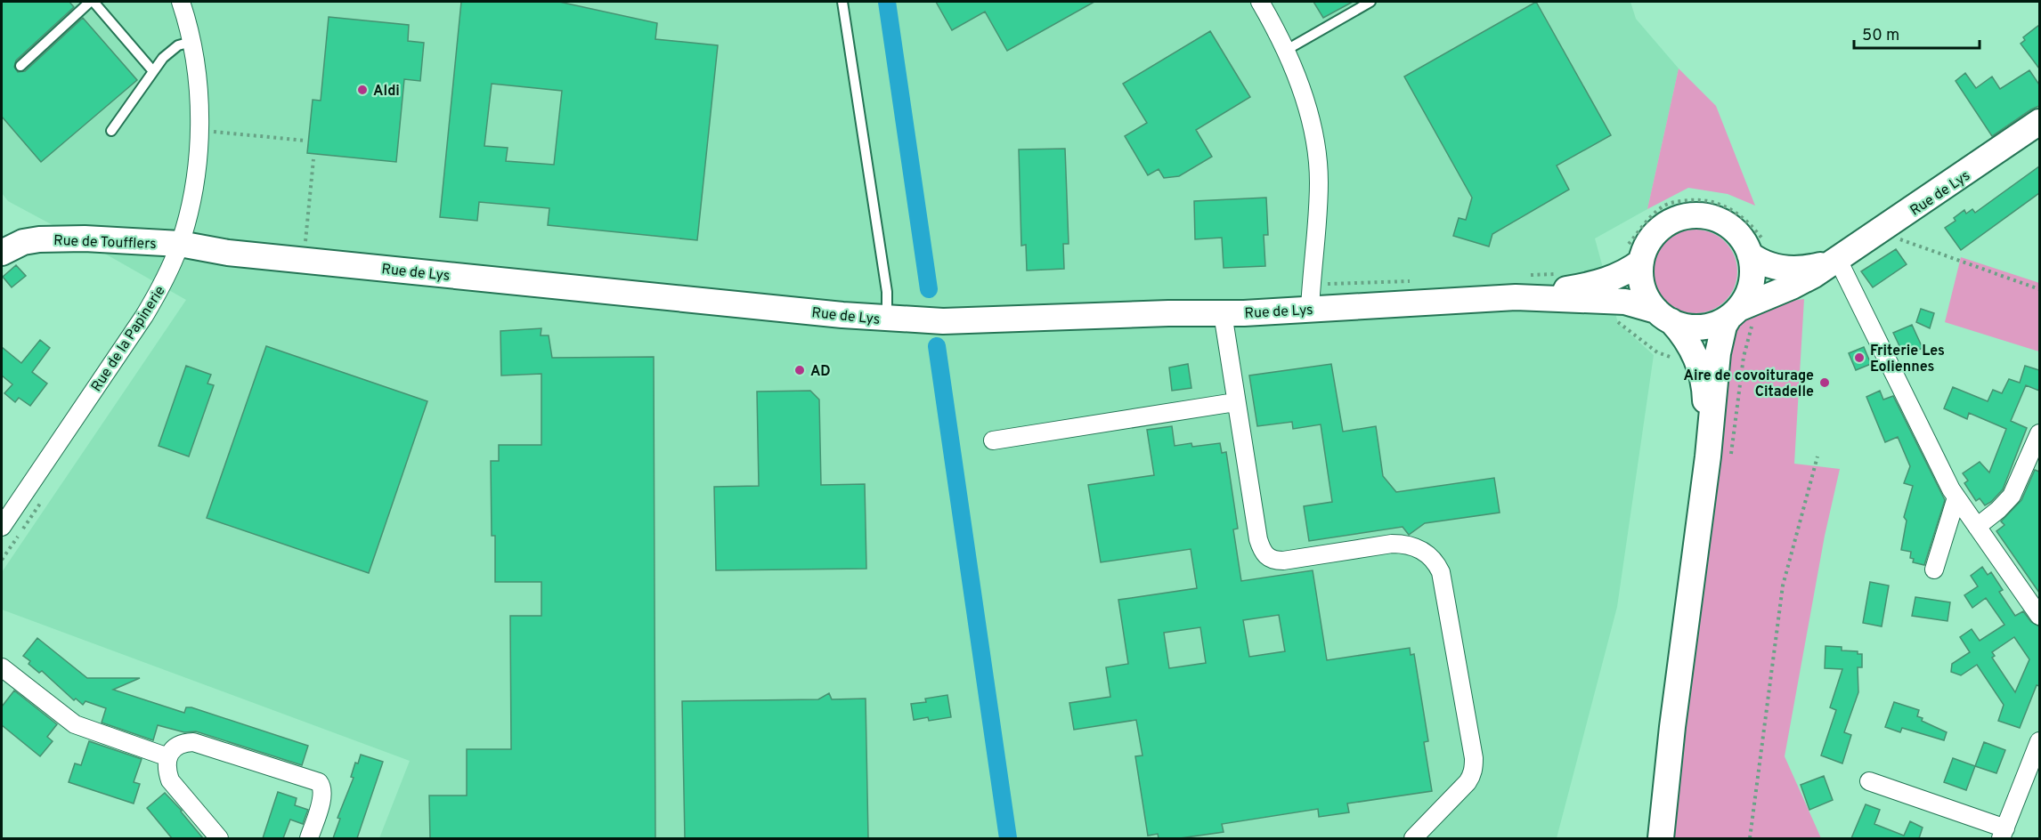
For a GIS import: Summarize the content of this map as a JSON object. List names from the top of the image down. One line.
{"streets":{"street":["Rue de Lys","Rue de Toufflers","Rue de la Papinerie"]},"crossings":[["Rue de Lys","Rue de Toufflers"],["Rue de Lys","Rue de la Papinerie"],["Rue de Toufflers","Rue de la Papinerie"]],"places":["Aldi","Friterie Les Eoliennes","AD","Aire de covoiturage Citadelle"],"scale_bar":"50 m"}
